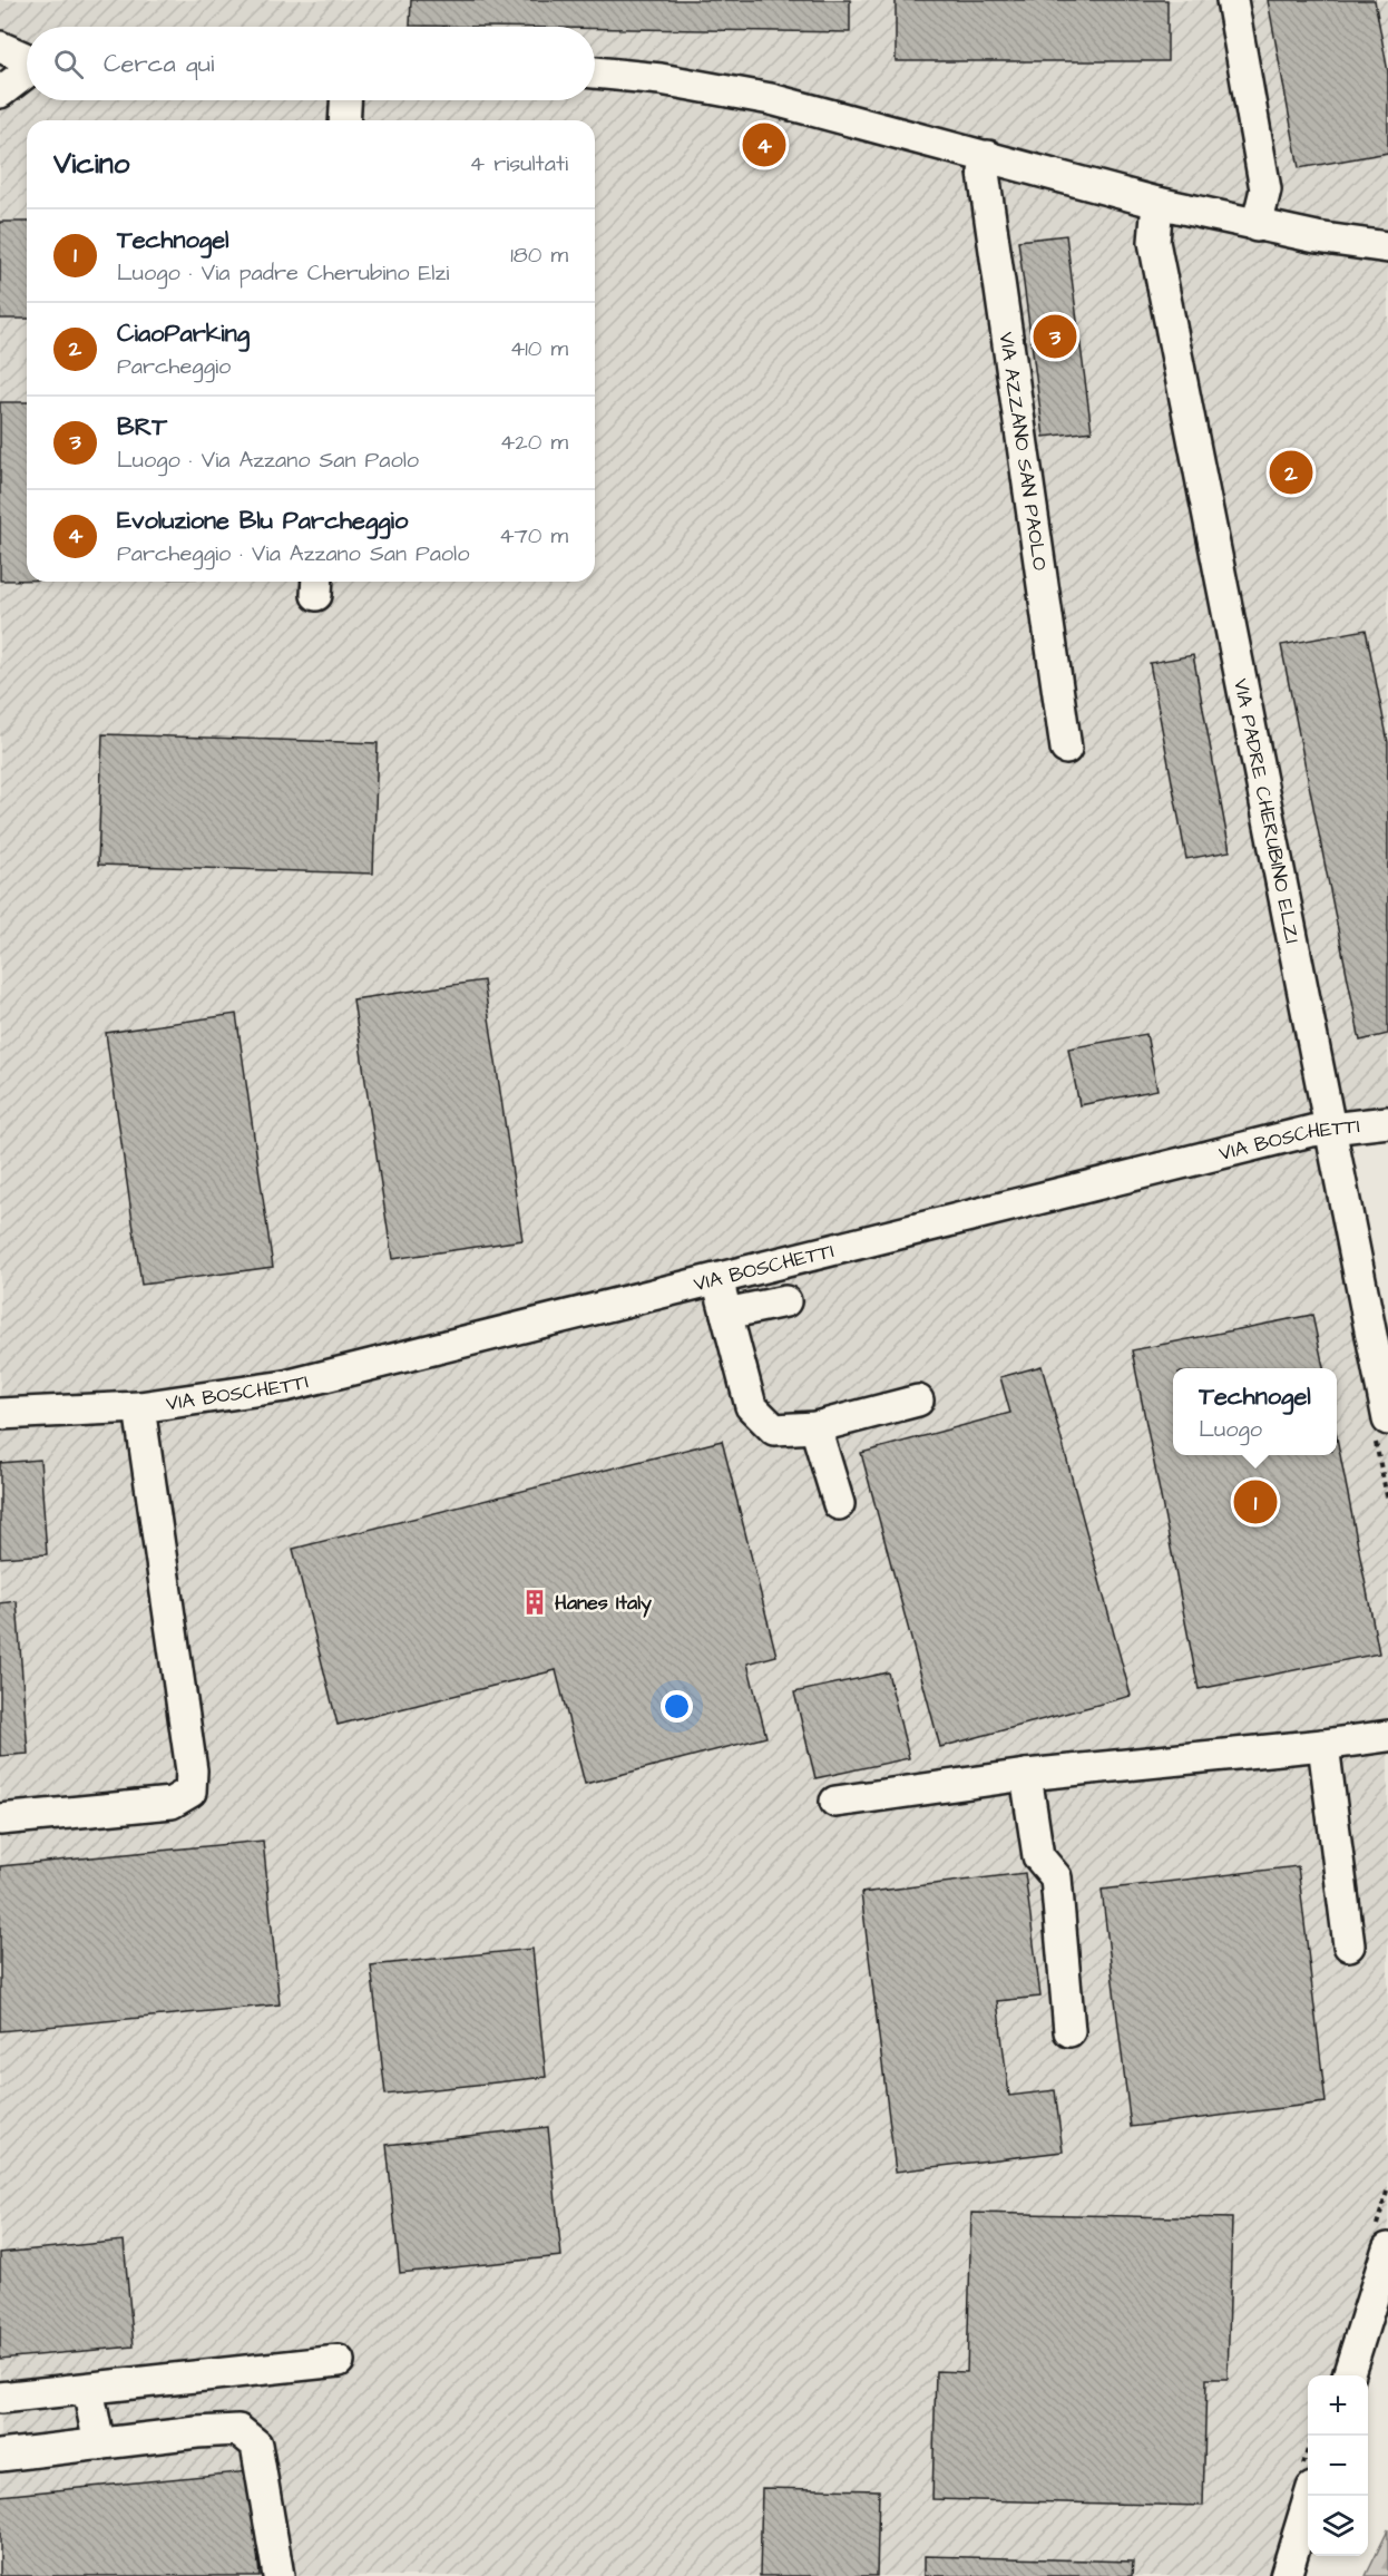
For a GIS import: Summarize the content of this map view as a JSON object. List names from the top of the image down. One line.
{"streets":{"street":["VIA AZZANO SAN PAOLO","VIA PADRE CHERUBINO ELZI","VIA BOSCHETTI"]},"crossings":[["VIA PADRE CHERUBINO ELZI","VIA BOSCHETTI"]],"places":{"building":["Hanes Italy"]},"page":{"search":"Cerca qui","pins":["4","3","2","1"],"heading":["Vicino","4 risultati"],"list":[{"mark":"1","name":"Technogel","note":"Luogo · Via padre Cherubino Elzi","value":"180 m"},{"mark":"2","name":"CiaoParking","note":"Parcheggio","value":"410 m"},{"mark":"3","name":"BRT","note":"Luogo · Via Azzano San Paolo","value":"420 m"},{"mark":"4","name":"Evoluzione Blu Parcheggio","note":"Parcheggio · Via Azzano San Paolo","value":"470 m"}],"popup":["Technogel","Luogo"],"map_buttons":["+","−"]}}
